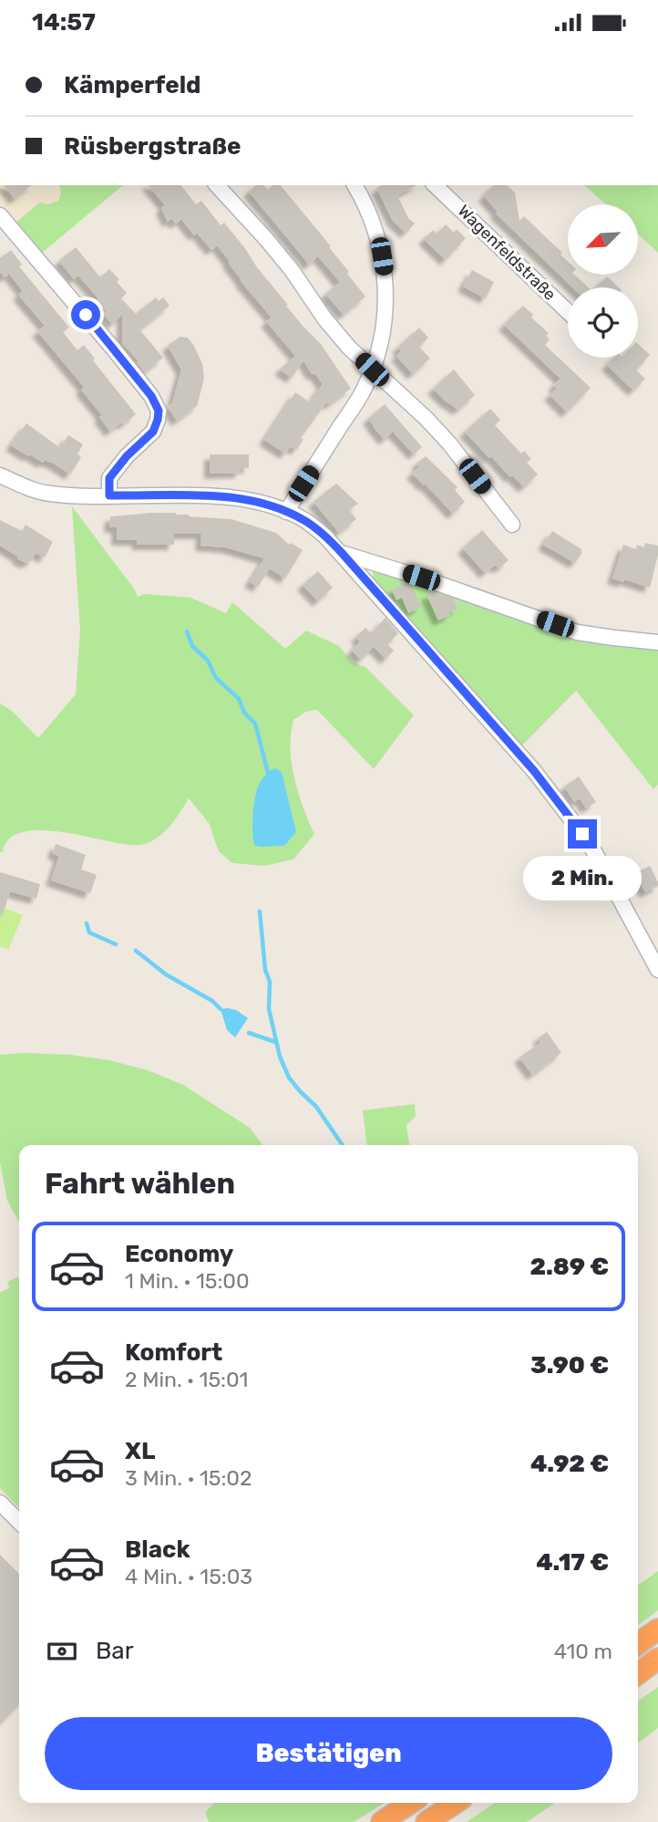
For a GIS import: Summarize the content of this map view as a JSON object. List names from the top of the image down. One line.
{"streets":{"street":["Wagenfeldstraße"]},"north":"bottom left","page":{"status":"14:57","banner":["Kämperfeld","Rüsbergstraße"],"bubble":"2 Min.","heading":"Fahrt wählen","list":[{"name":"Economy","note":"1 Min. · 15:00","value":"2.89 €"},{"name":"Komfort","note":"2 Min. · 15:01","value":"3.90 €"},{"name":"XL","note":"3 Min. · 15:02","value":"4.92 €"},{"name":"Black","note":"4 Min. · 15:03","value":"4.17 €"}],"pay":["Bar","410 m"],"buttons":"Bestätigen"}}
